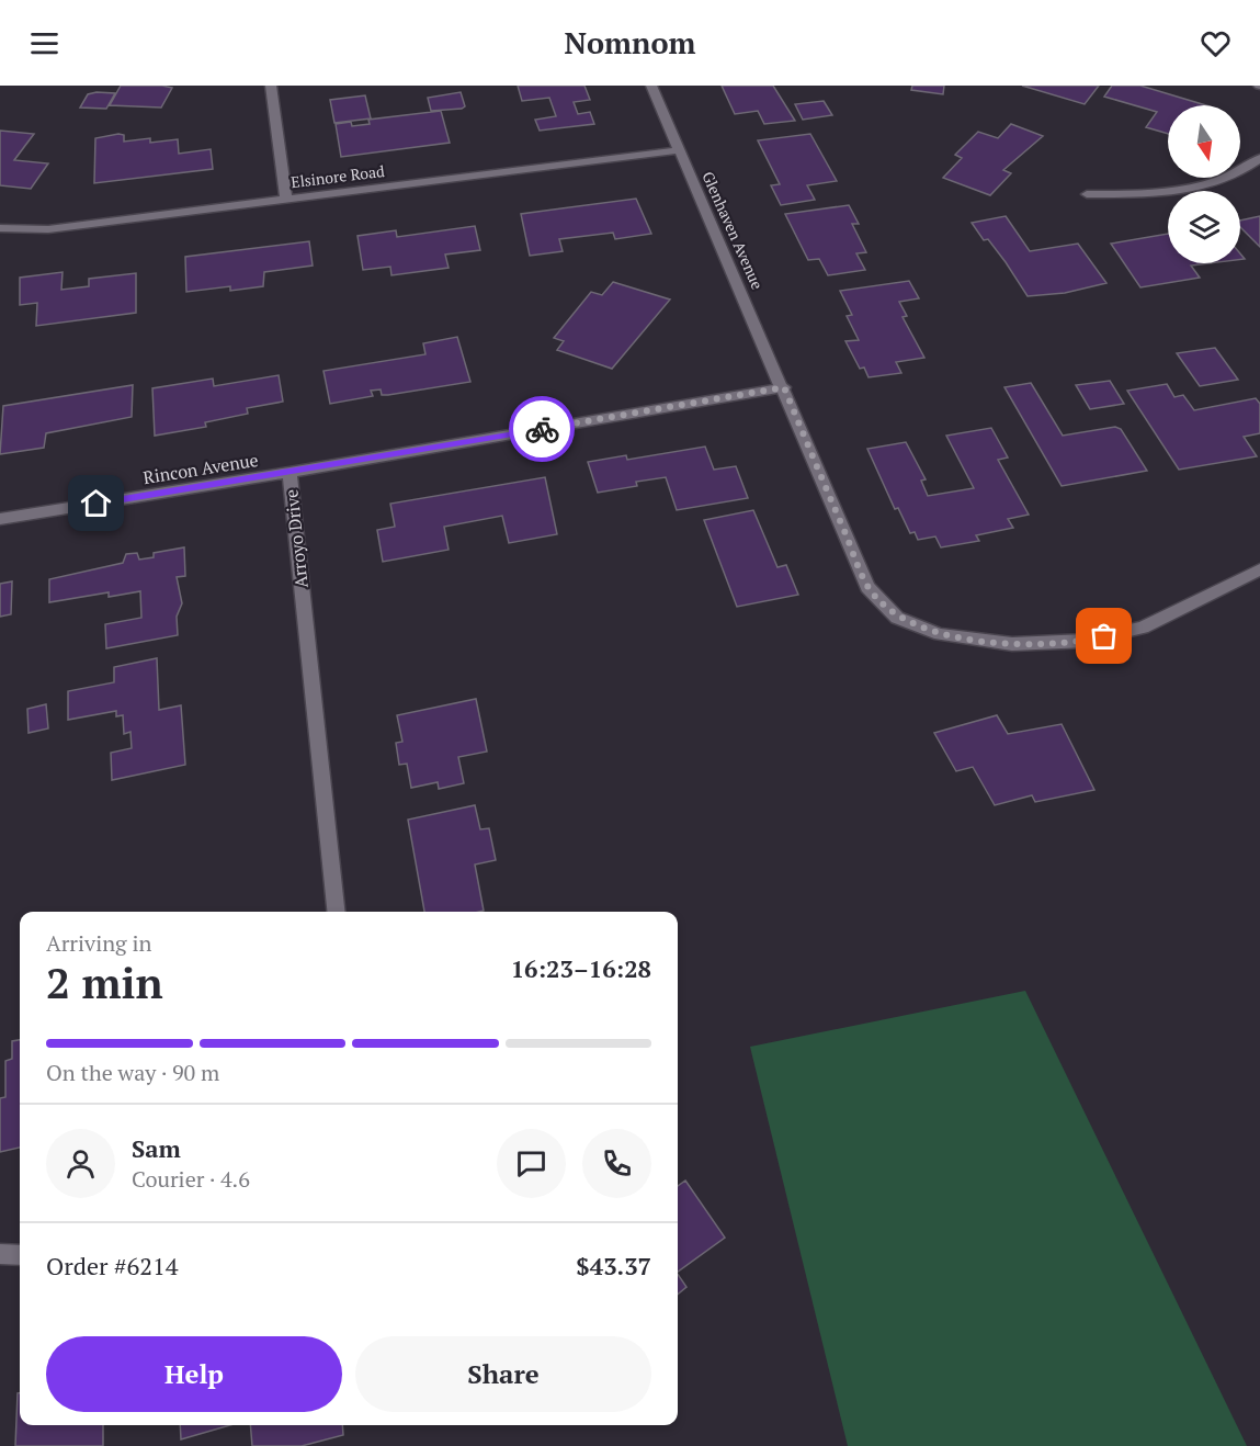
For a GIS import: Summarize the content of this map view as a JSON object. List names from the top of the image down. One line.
{"streets":{"street":["Elsinore Road","Glenhaven Avenue","Rincon Avenue","Arroyo Drive"]},"crossings":[["Elsinore Road","Glenhaven Avenue"],["Glenhaven Avenue","Arroyo Drive"],["Rincon Avenue","Arroyo Drive"]],"north":"bottom","page":{"header":"Nomnom","heading":["2 min","Arriving in","16:23–16:28"],"panel":["Sam","Courier · 4.6","Order #6214","$43.37"],"bar":"On the way · 90 m","buttons":["Help","Share"]}}
